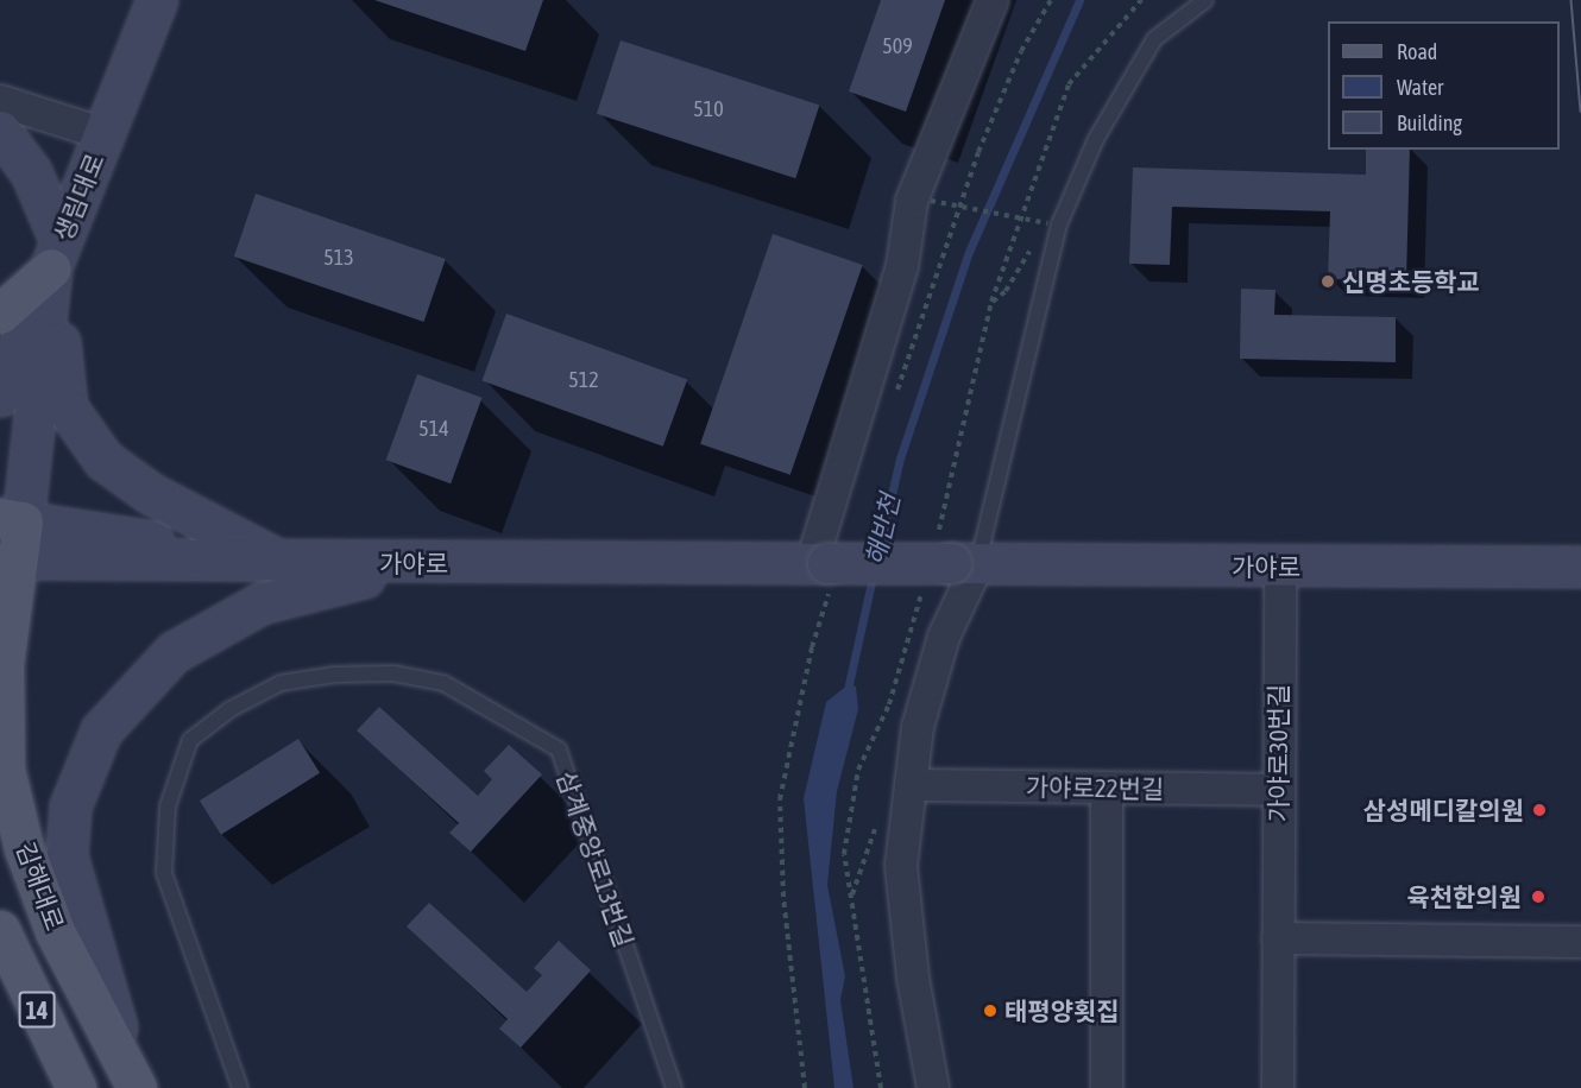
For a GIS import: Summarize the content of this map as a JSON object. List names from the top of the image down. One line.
{"streets":{"main road":["생림대로","가야로","김해대로","14"],"street":["가야로30번길","가야로22번길"],"lane":["삼계중앙로13번길"]},"crossings":[["가야로","가야로30번길"],["가야로","김해대로"],["가야로30번길","가야로22번길"]],"water":["해반천"],"places":["신명초등학교","삼성메디칼의원","육천한의원","태평양횟집"],"house_numbers":["509","510","513","512","514"],"legend":["Road","Water","Building"]}
